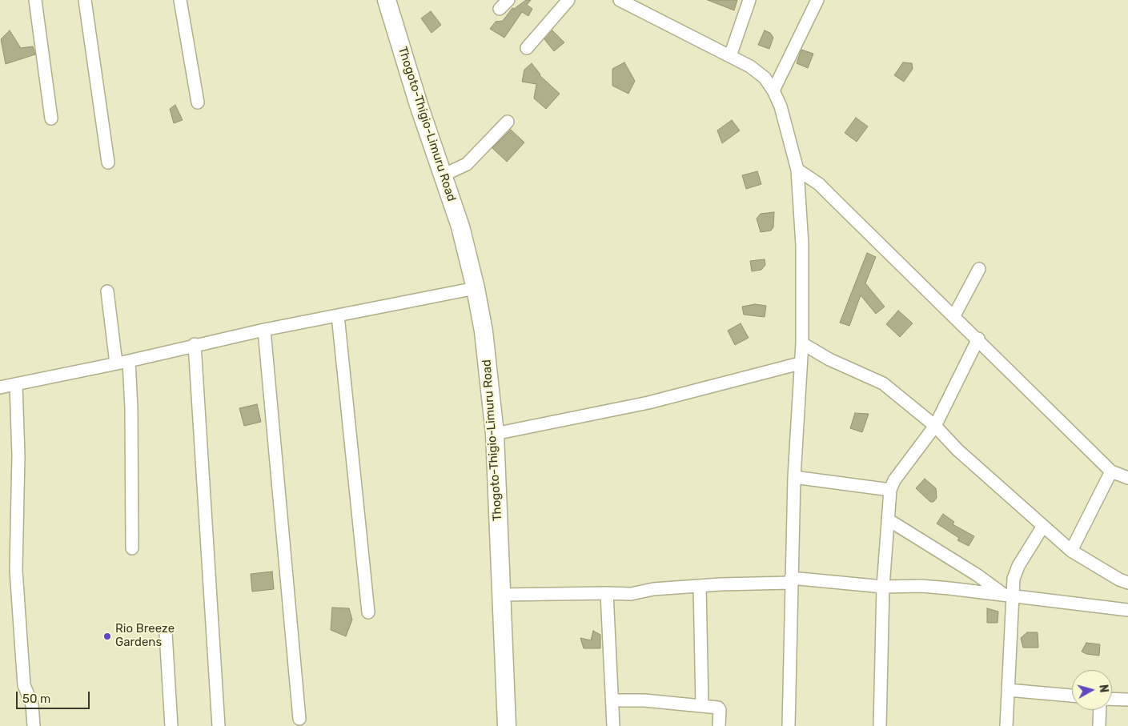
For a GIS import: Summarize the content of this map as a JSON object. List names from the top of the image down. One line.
{"streets":{"highway":["Thogoto-Thigio-Limuru Road"]},"places":["Rio Breeze Gardens"],"scale_bar":"50 m","north":"right"}
